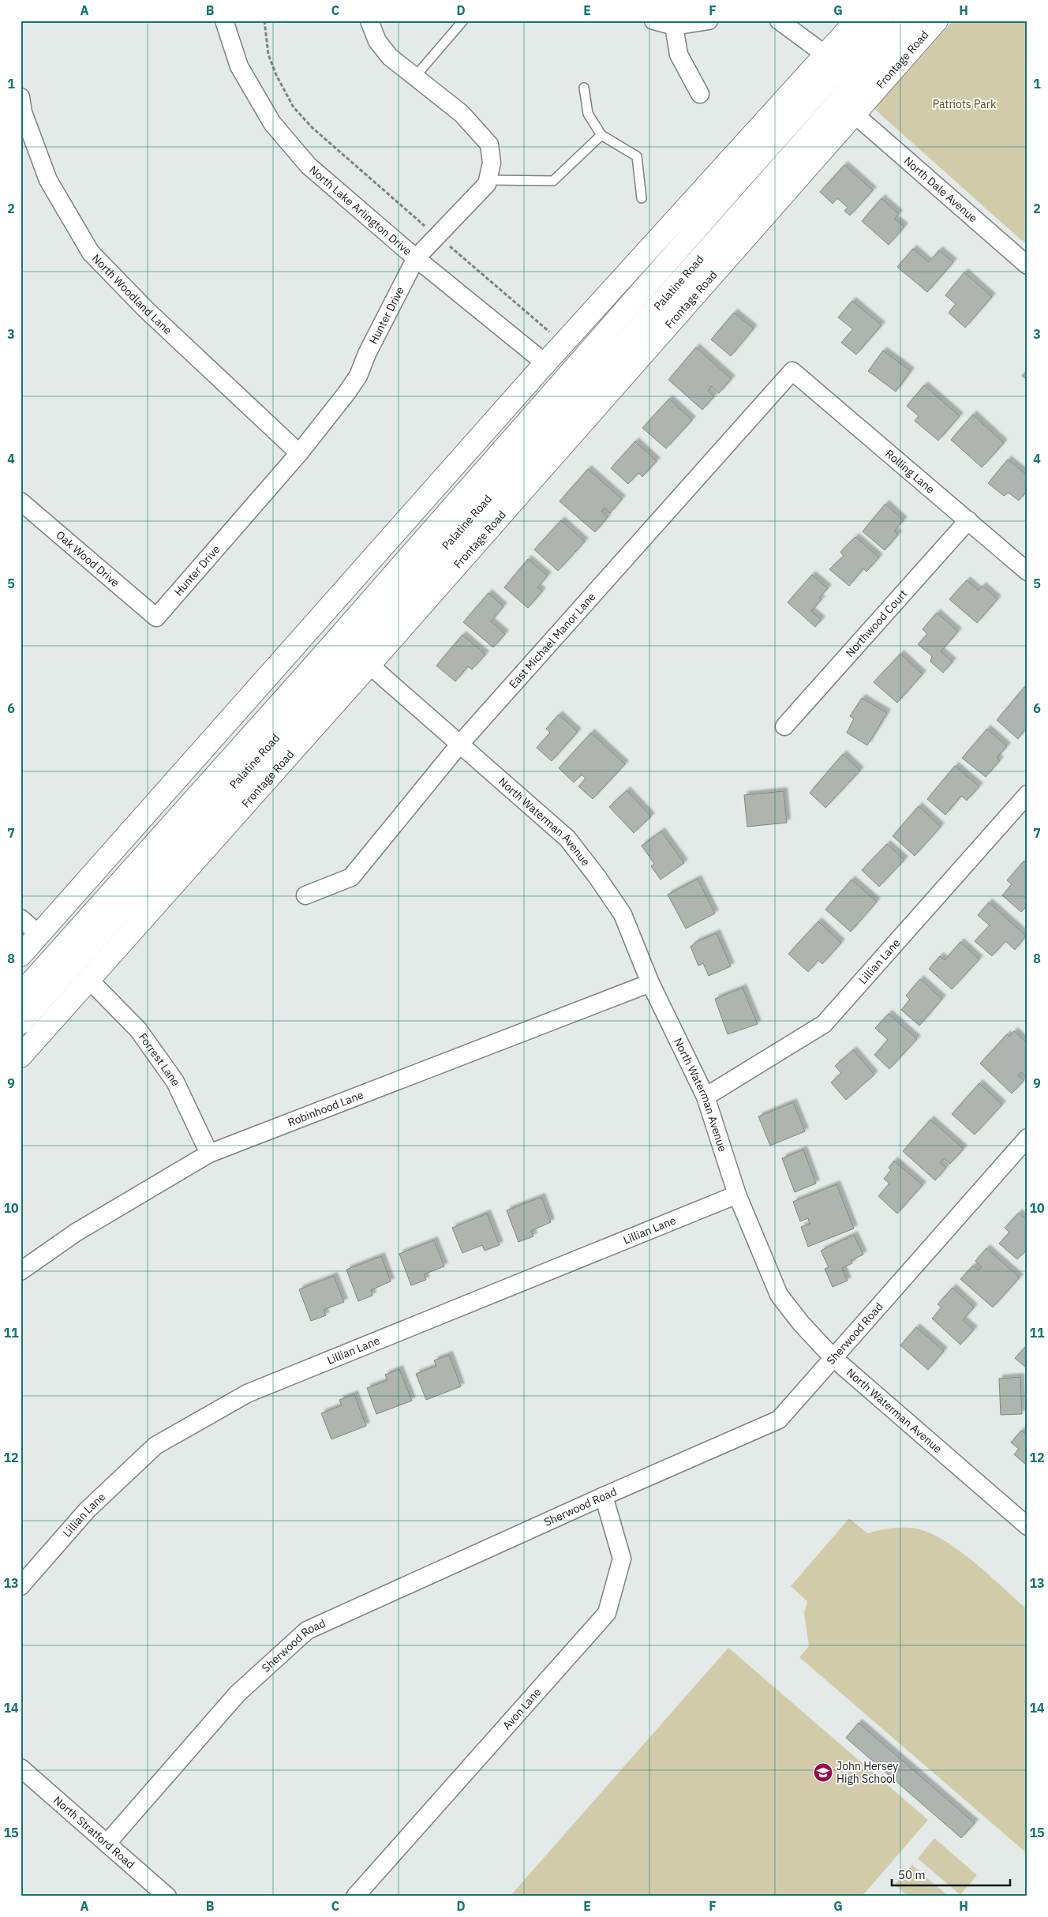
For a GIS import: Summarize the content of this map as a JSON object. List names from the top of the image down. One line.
{"streets":{"main road":["Frontage Road","Palatine Road"],"street":["North Dale Avenue","North Lake Arlington Drive","North Woodland Lane","Hunter Drive","Rolling Lane","Oak Wood Drive","Northwood Court","East Michael Manor Lane","North Waterman Avenue","Lillian Lane","Forrest Lane","Robinhood Lane","Sherwood Road","Avon Lane","North Stratford Road"]},"crossings":[["Frontage Road","North Dale Avenue"],["Frontage Road","North Waterman Avenue"],["Frontage Road","Forrest Lane"],["North Lake Arlington Drive","Hunter Drive"],["North Woodland Lane","Hunter Drive"],["Hunter Drive","Oak Wood Drive"],["Rolling Lane","Northwood Court"],["Rolling Lane","East Michael Manor Lane"],["East Michael Manor Lane","North Waterman Avenue"],["North Waterman Avenue","Lillian Lane"],["North Waterman Avenue","Robinhood Lane"],["North Waterman Avenue","Sherwood Road"],["Forrest Lane","Robinhood Lane"],["Sherwood Road","Avon Lane"],["Sherwood Road","North Stratford Road"]],"parks":["Patriots Park"],"places":{"school or university":["John Hersey High School"]},"scale_bar":"50 m","grid":{"columns":["A","B","C","D","E","F","G","H"],"rows":["1","2","3","4","5","6","7","8","9","10","11","12","13","14","15"]}}
